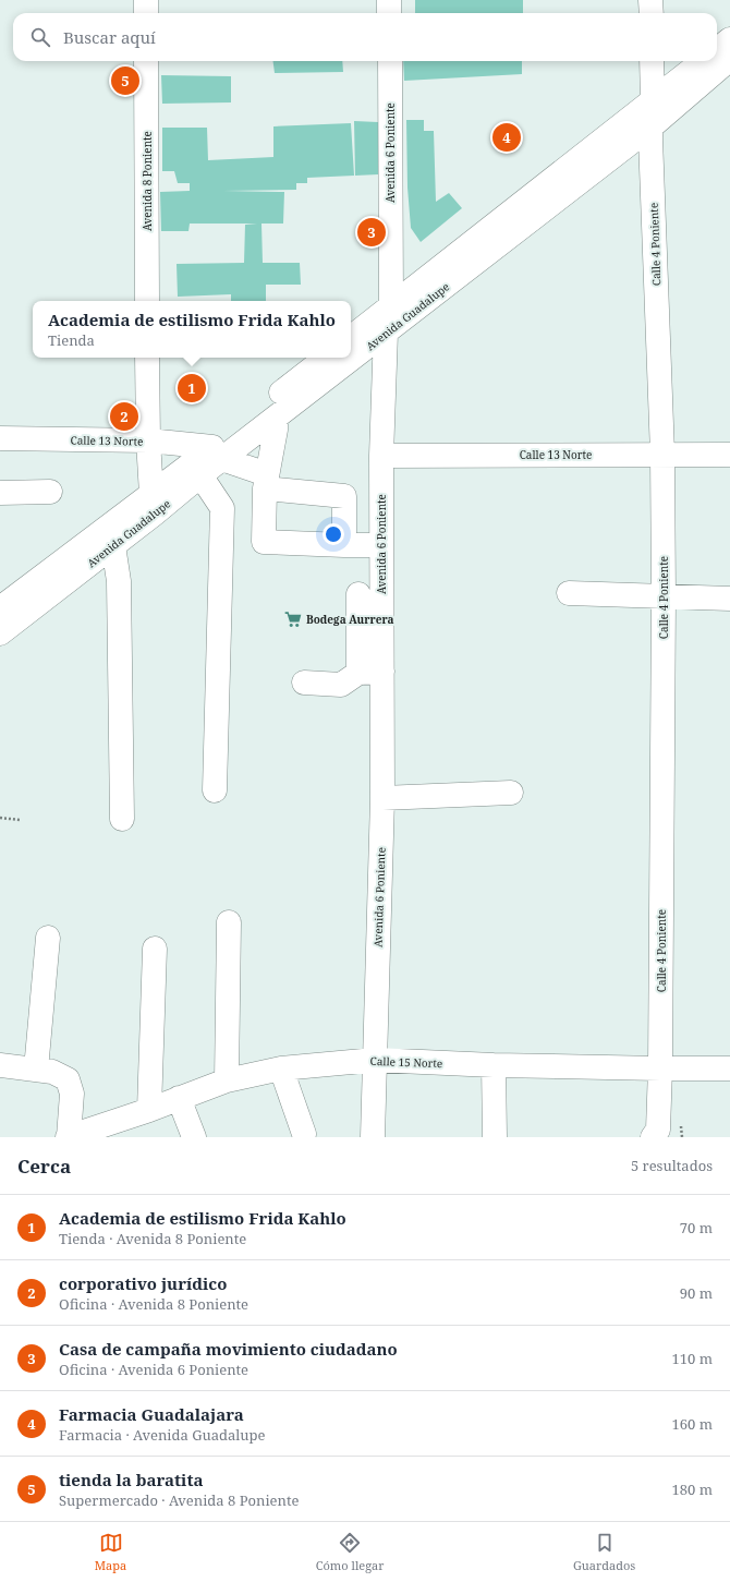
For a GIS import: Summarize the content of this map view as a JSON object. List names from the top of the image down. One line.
{"streets":{"street":["Avenida 6 Poniente","Avenida 8 Poniente","Calle 4 Poniente","Avenida Guadalupe","Calle 13 Norte","Calle 15 Norte"]},"crossings":[["Avenida 6 Poniente","Avenida Guadalupe"],["Avenida 6 Poniente","Calle 13 Norte"],["Avenida 6 Poniente","Calle 15 Norte"],["Calle 4 Poniente","Avenida Guadalupe"],["Calle 4 Poniente","Calle 13 Norte"],["Calle 4 Poniente","Calle 15 Norte"],["Avenida Guadalupe","Calle 13 Norte"]],"places":{"supermarket":["Bodega Aurrera"]},"page":{"search":"Buscar aquí","pins":["5","4","3","1","2"],"popup":["Academia de estilismo Frida Kahlo","Tienda"],"heading":["Cerca","5 resultados"],"list":[{"mark":"1","name":"Academia de estilismo Frida Kahlo","note":"Tienda · Avenida 8 Poniente","value":"70 m"},{"mark":"2","name":"corporativo jurídico","note":"Oficina · Avenida 8 Poniente","value":"90 m"},{"mark":"3","name":"Casa de campaña movimiento ciudadano","note":"Oficina · Avenida 6 Poniente","value":"110 m"},{"mark":"4","name":"Farmacia Guadalajara","note":"Farmacia · Avenida Guadalupe","value":"160 m"},{"mark":"5","name":"tienda la baratita","note":"Supermercado · Avenida 8 Poniente","value":"180 m"}],"nav":["Mapa","Cómo llegar","Guardados"]}}
